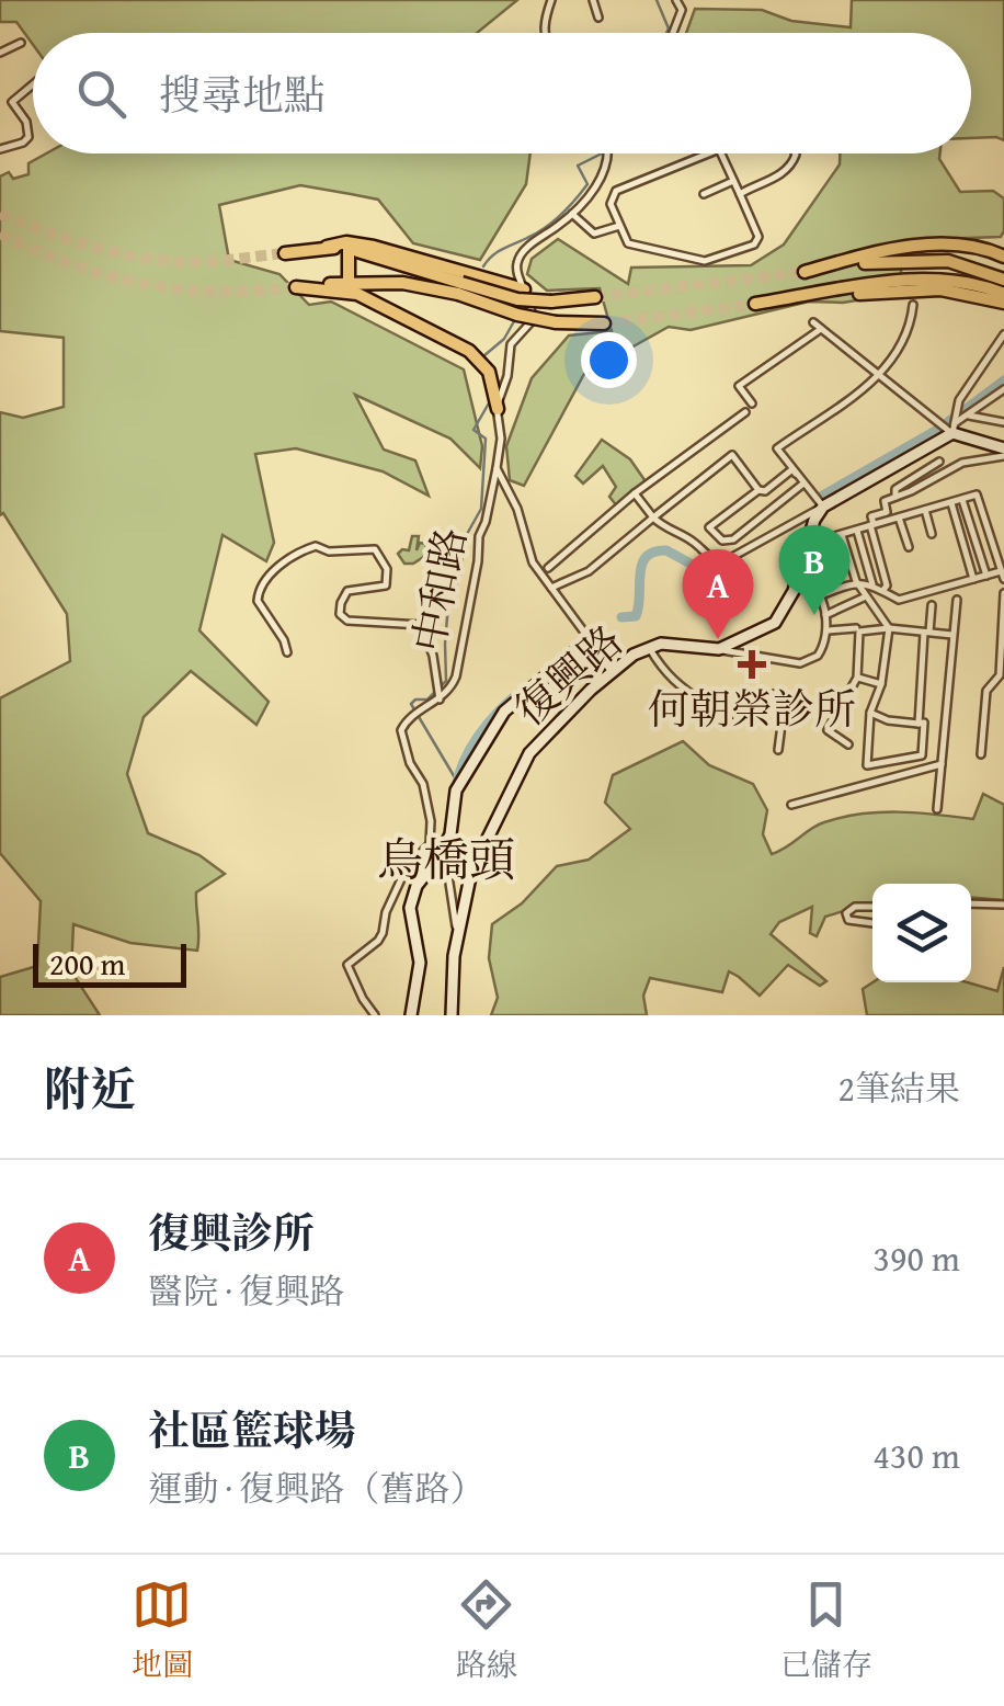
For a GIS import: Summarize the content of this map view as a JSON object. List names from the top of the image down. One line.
{"streets":{"street":["中和路","復興路"]},"crossings":[["中和路","復興路"]],"districts":["烏橋頭"],"places":{"health":["何朝榮診所"]},"scale_bar":"200 m","page":{"search":"搜尋地點","pins":["B","A"],"scale":"200 m","heading":["附近","2筆結果"],"list":[{"mark":"A","name":"復興診所","note":"醫院 · 復興路","value":"390 m"},{"mark":"B","name":"社區籃球場","note":"運動 · 復興路（舊路）","value":"430 m"}],"nav":["地圖","路線","已儲存"]}}
